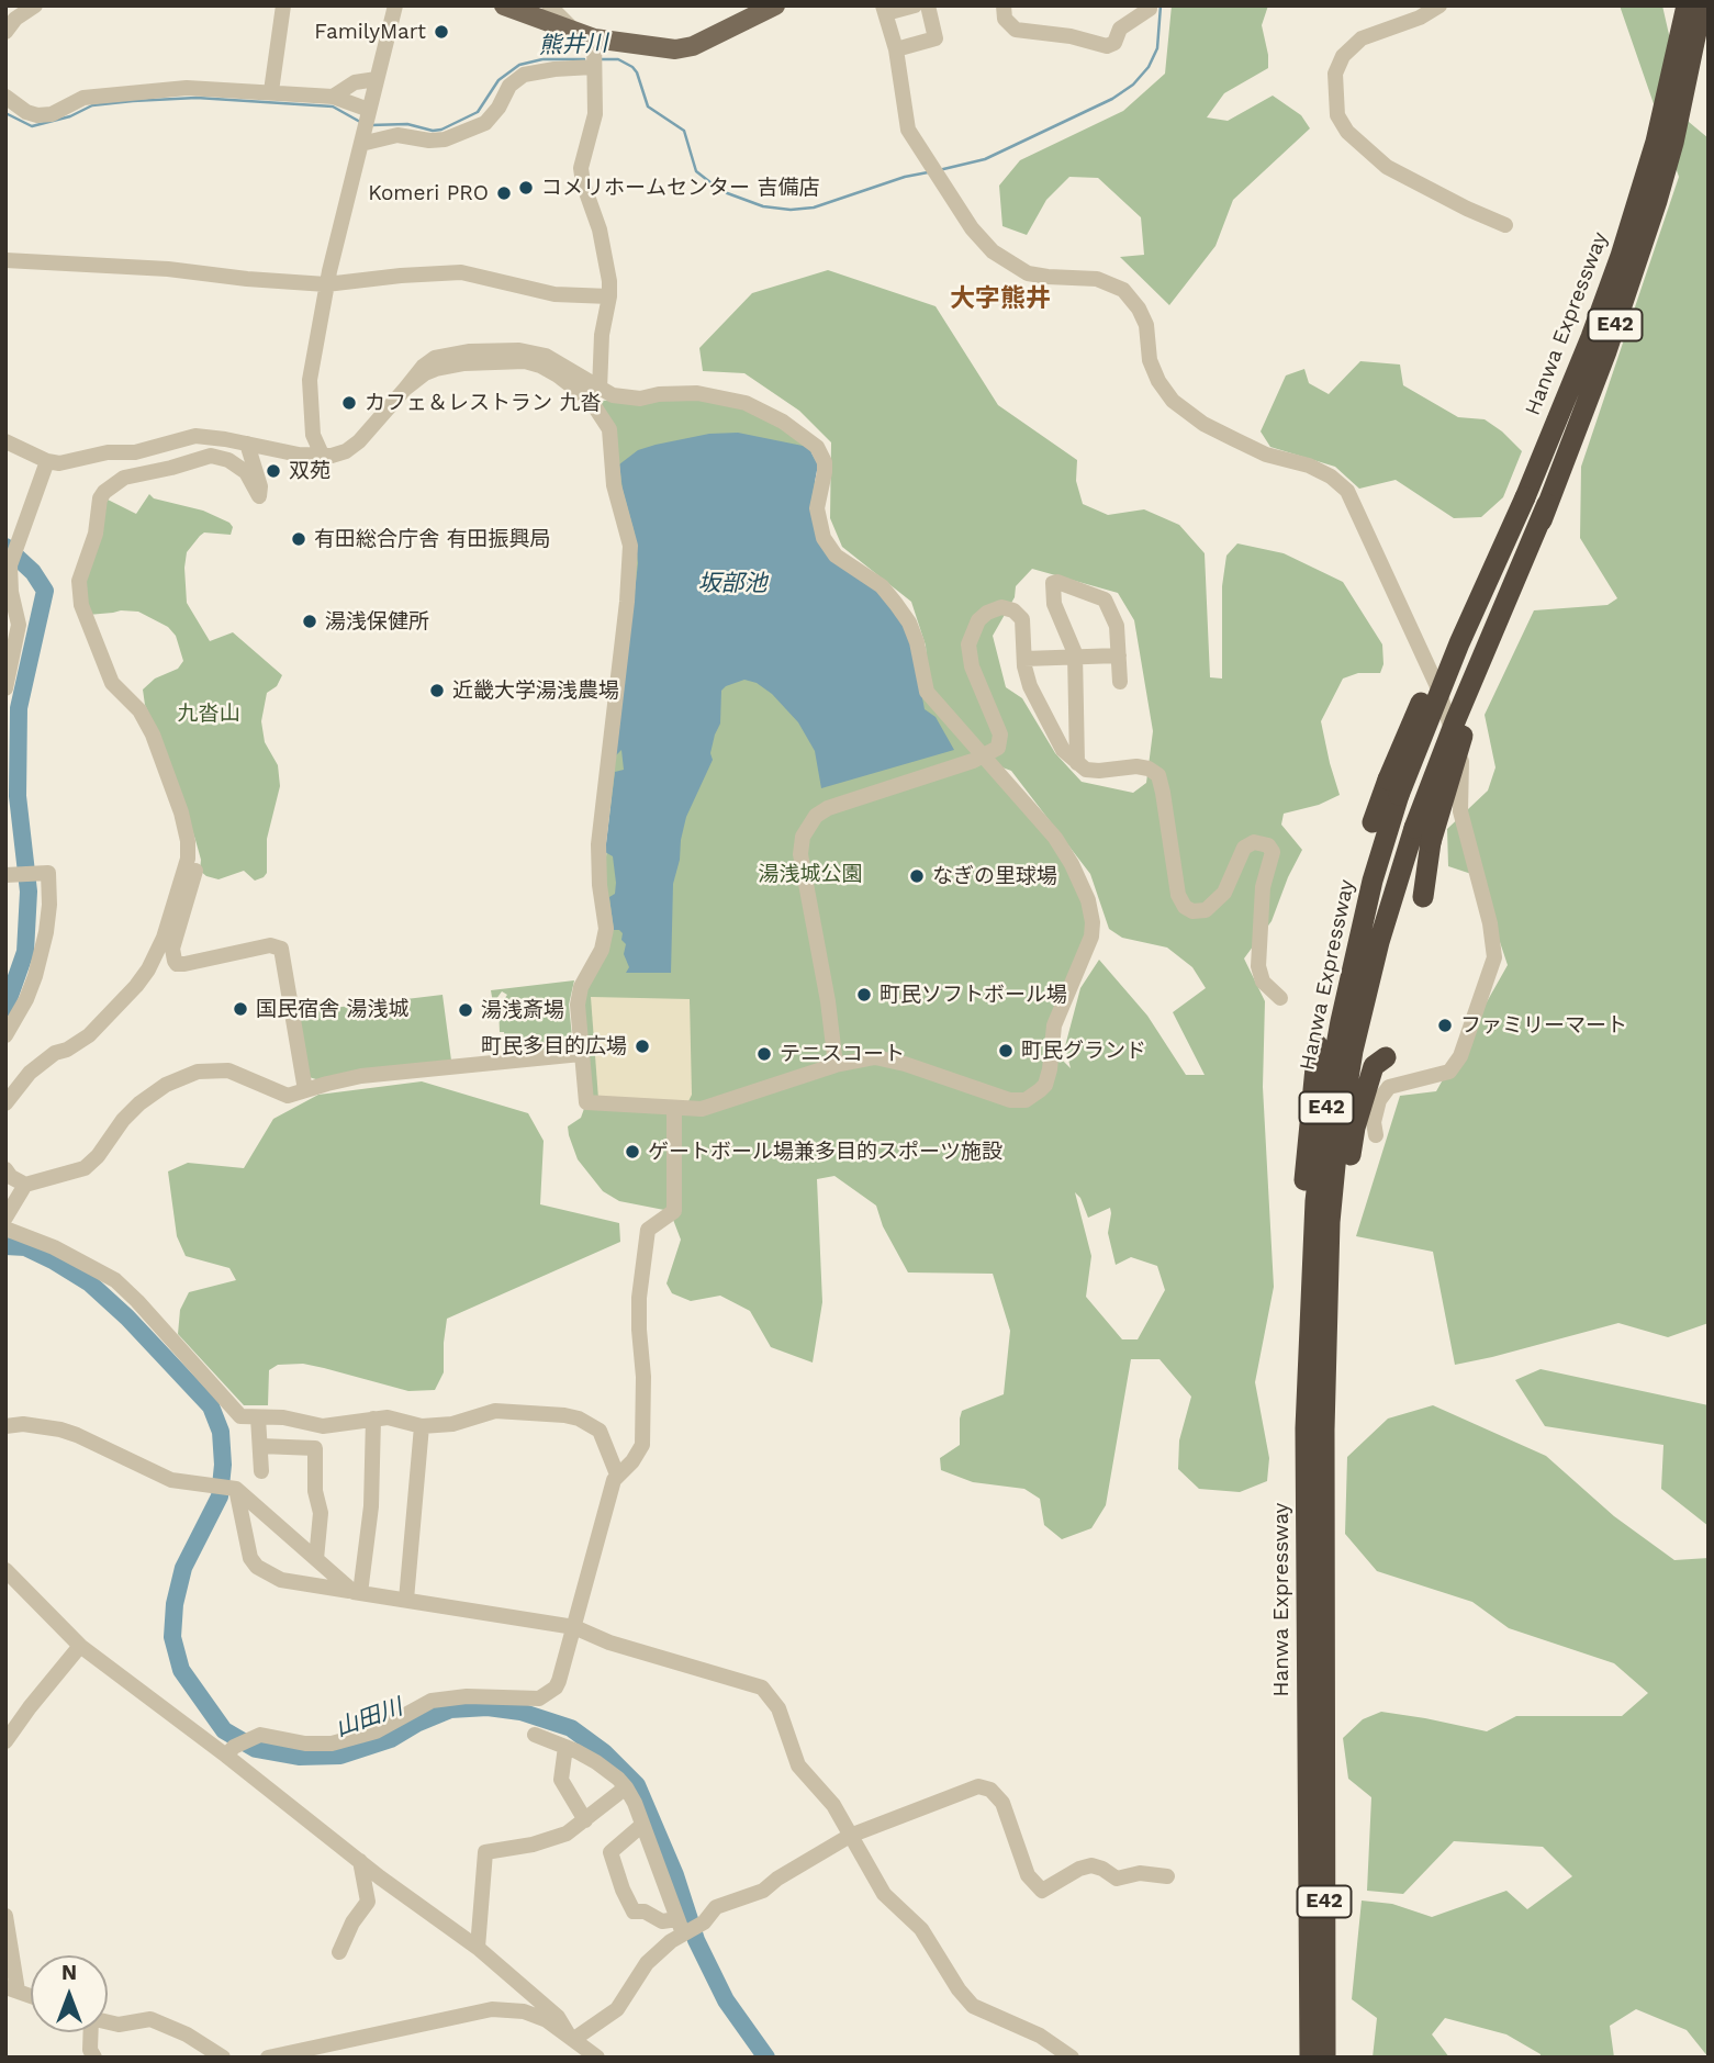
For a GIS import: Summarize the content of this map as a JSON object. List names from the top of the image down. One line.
{"streets":{"highway":["Hanwa Expressway","E42"]},"districts":["大字熊井"],"water":["熊井川","坂部池","山田川"],"parks":["九沓山","湯浅城公園"],"places":["FamilyMart","コメリホームセンター 吉備店","Komeri PRO","カフェ＆レストラン 九沓","双苑","有田総合庁舎 有田振興局","湯浅保健所","近畿大学湯浅農場","なぎの里球場","町民ソフトボール場","国民宿舎 湯浅城","湯浅斎場","ファミリーマート","町民多目的広場","町民グランド","テニスコート","ゲートボール場兼多目的スポーツ施設"],"north":"top"}
